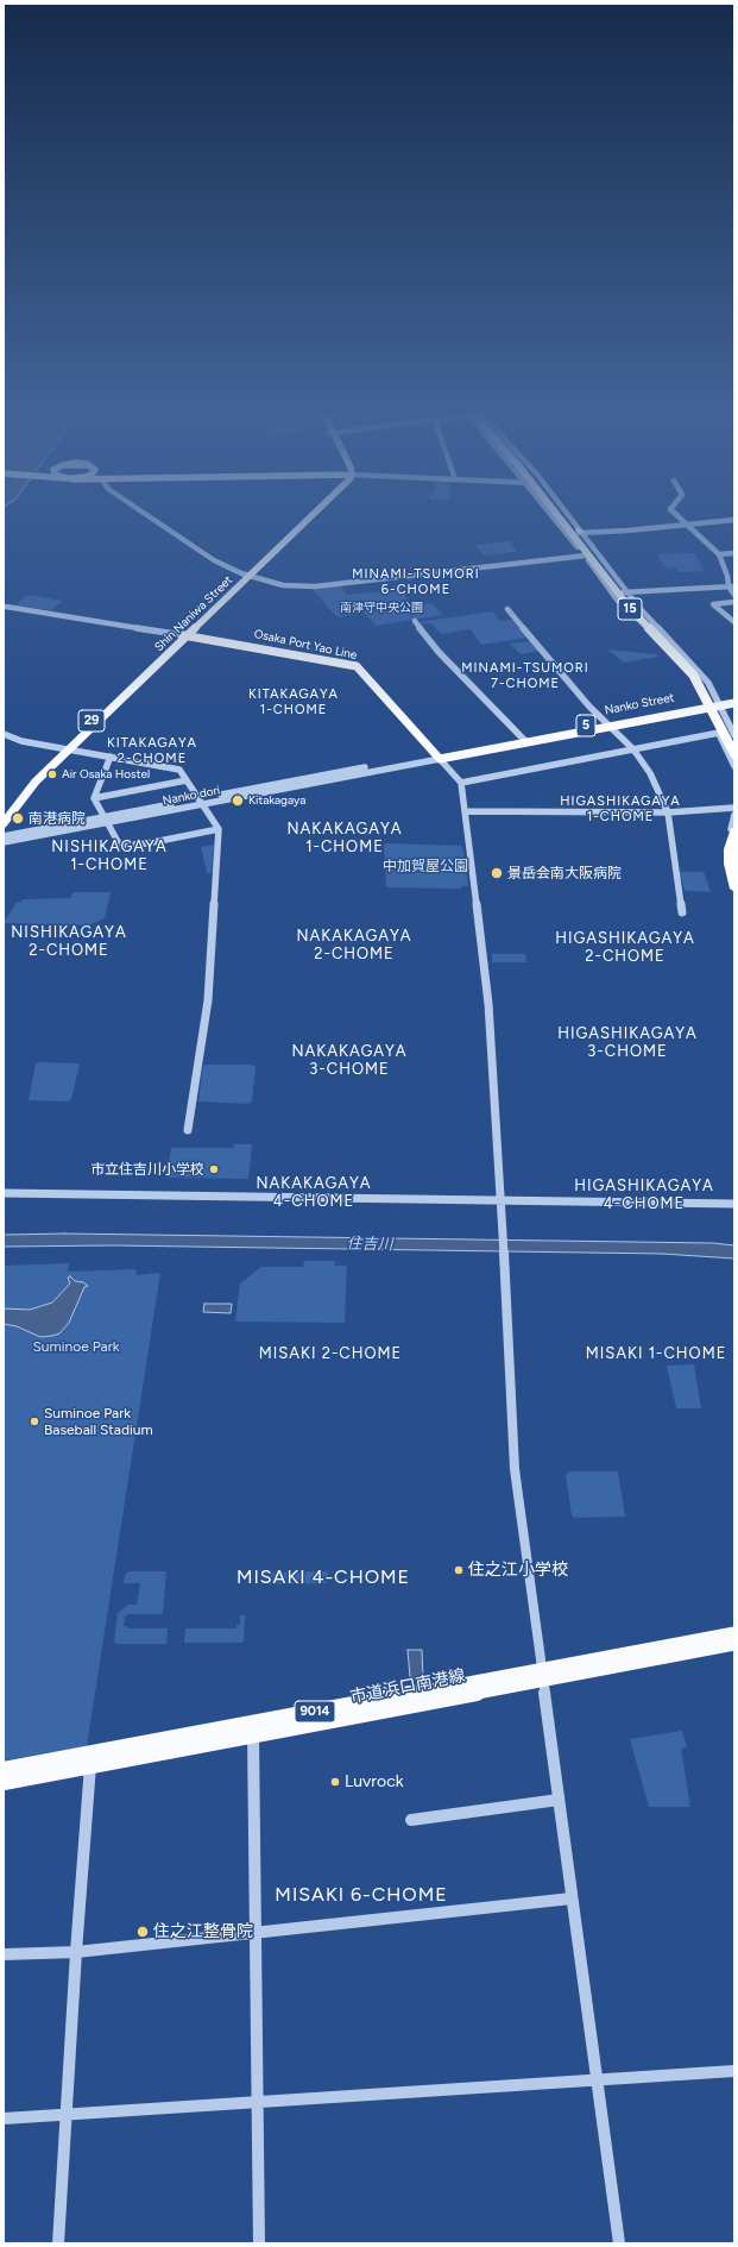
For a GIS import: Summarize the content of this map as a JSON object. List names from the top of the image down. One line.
{"streets":{"highway":["15"],"main road":["Shin Naniwa Street","Osaka Port Yao Line","Nanko Street","29","5","市道浜口南港線","9014"],"street":["Nanko dori"]},"crossings":[["Shin Naniwa Street","Osaka Port Yao Line"],["Osaka Port Yao Line","Nanko Street"],["Osaka Port Yao Line","Nanko dori"],["Nanko Street","Nanko dori"]],"districts":["MINAMI-TSUMORI 6-CHOME","MINAMI-TSUMORI 7-CHOME","KITAKAGAYA 1-CHOME","KITAKAGAYA 2-CHOME","HIGASHIKAGAYA 1-CHOME","NAKAKAGAYA 1-CHOME","NISHIKAGAYA 1-CHOME","NISHIKAGAYA 2-CHOME","NAKAKAGAYA 2-CHOME","HIGASHIKAGAYA 2-CHOME","HIGASHIKAGAYA 3-CHOME","NAKAKAGAYA 3-CHOME","NAKAKAGAYA 4-CHOME","HIGASHIKAGAYA 4-CHOME","MISAKI 2-CHOME","MISAKI 1-CHOME","MISAKI 4-CHOME","MISAKI 6-CHOME"],"water":["住吉川"],"parks":["南津守中央公園","中加賀屋公園","Suminoe Park"],"places":["Air Osaka Hostel","Kitakagaya","南港病院","景岳会南大阪病院","市立住吉川小学校","Suminoe Park Baseball Stadium","住之江小学校","Luvrock","住之江整骨院"]}
